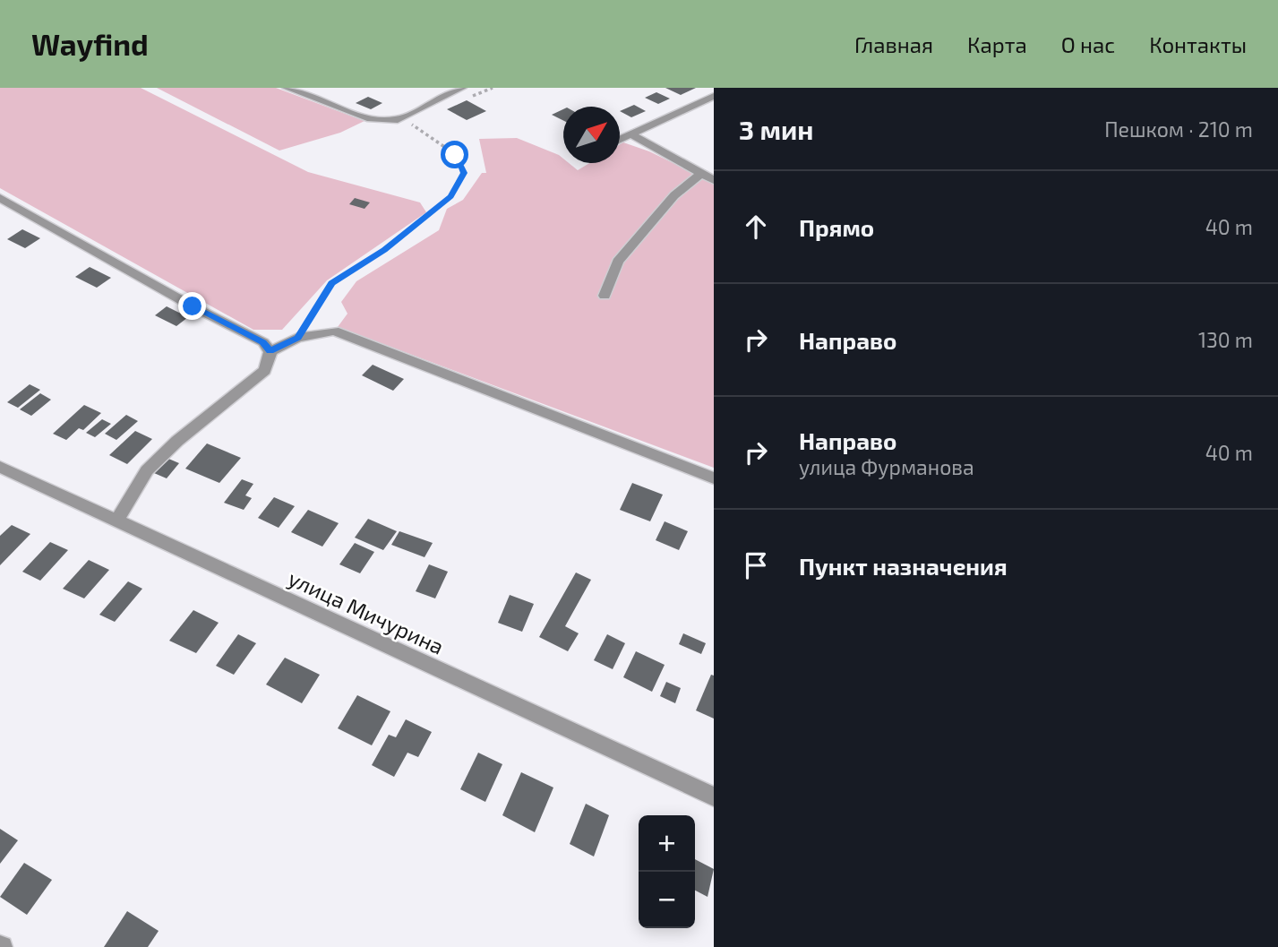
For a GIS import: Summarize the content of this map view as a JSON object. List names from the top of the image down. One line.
{"streets":{"street":["улица Мичурина"]},"north":"top right","page":{"header":"Wayfind","nav":["Главная","Карта","О нас","Контакты"],"heading":["3 мин","Пешком · 210 m"],"list":[["Прямо","40 m"],["Направо","130 m"],["Направо","улица Фурманова","40 m"],"Пункт назначения"],"map_buttons":["+","−"]}}
